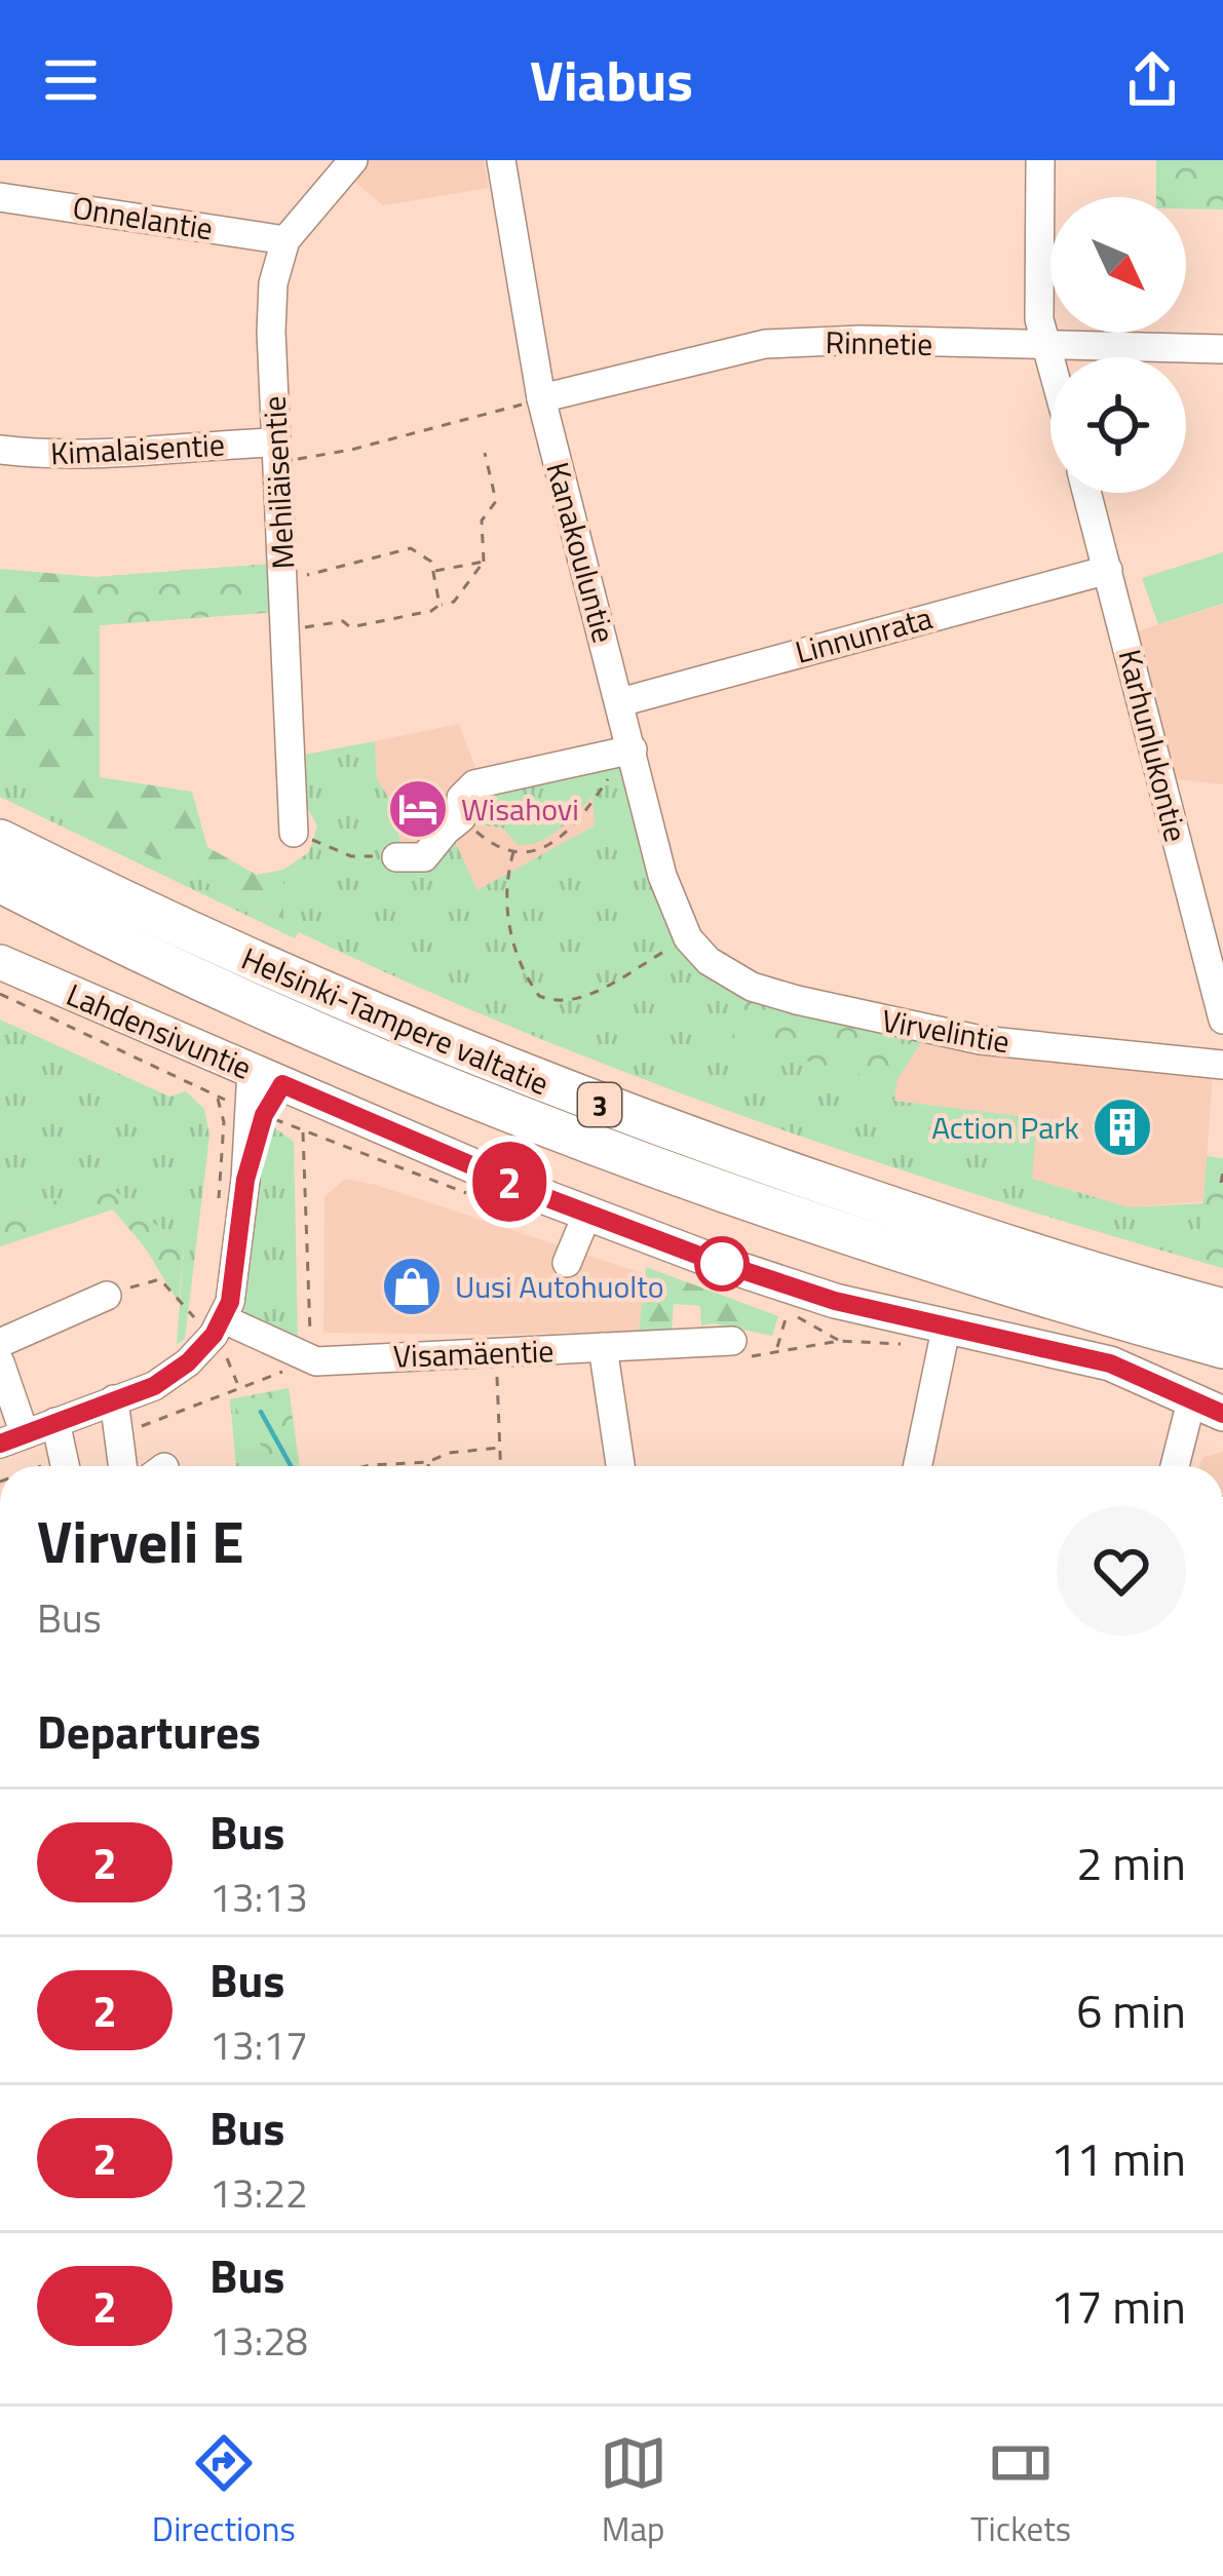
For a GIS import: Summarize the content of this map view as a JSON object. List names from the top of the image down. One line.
{"streets":{"highway":["Helsinki-Tampere valtatie","3"],"main road":["Lahdensivuntie"],"street":["Onnelantie","Rinnetie","Kimalaisentie","Mehiläisentie","Kanakouluntie","Linnunrata","Karhunlukontie","Virvelintie","Visamäentie"]},"crossings":[["Onnelantie","Mehiläisentie"],["Rinnetie","Kanakouluntie"],["Kimalaisentie","Mehiläisentie"],["Kanakouluntie","Linnunrata"],["Kanakouluntie","Virvelintie"],["Linnunrata","Karhunlukontie"]],"places":{"hotel":["Wisahovi"],"building":["Action Park"],"shop":["Uusi Autohuolto"]},"lines":["bus line 2"],"north":"bottom right","page":{"header":"Viabus","on_map":"2","heading":[["Virveli E","Bus"],"Departures"],"list":[{"mark":"2","name":"Bus","note":"13:13","value":"2 min"},{"mark":"2","name":"Bus","note":"13:17","value":"6 min"},{"mark":"2","name":"Bus","note":"13:22","value":"11 min"},{"mark":"2","name":"Bus","note":"13:28","value":"17 min"}],"tabs":["Directions","Map","Tickets"]}}
